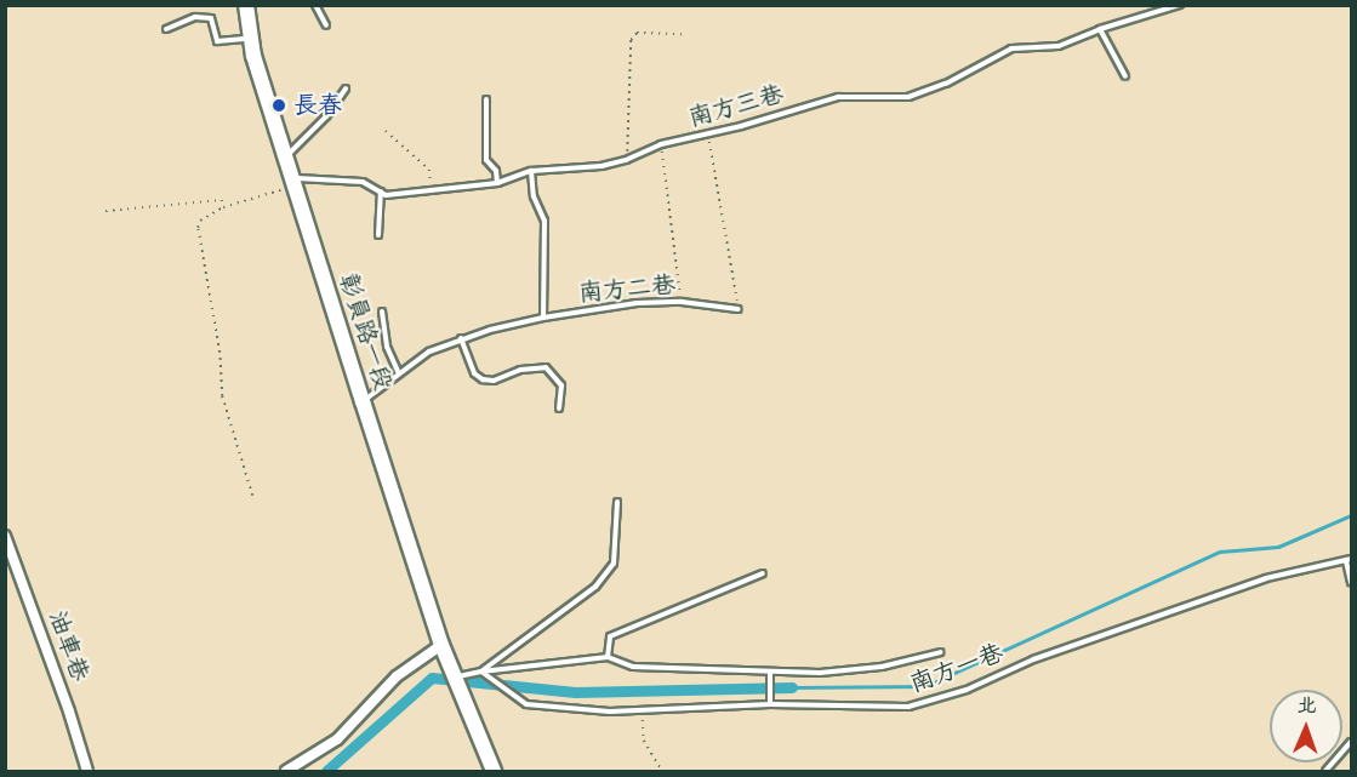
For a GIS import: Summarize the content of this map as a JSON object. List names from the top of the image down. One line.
{"streets":{"main road":["彰員路一段"],"street":["油車巷"],"lane":["南方三巷","南方二巷","南方一巷"]},"crossings":[["南方三巷","彰員路一段"],["南方二巷","彰員路一段"],["彰員路一段","南方一巷"]],"places":["長春"],"north":"top"}
